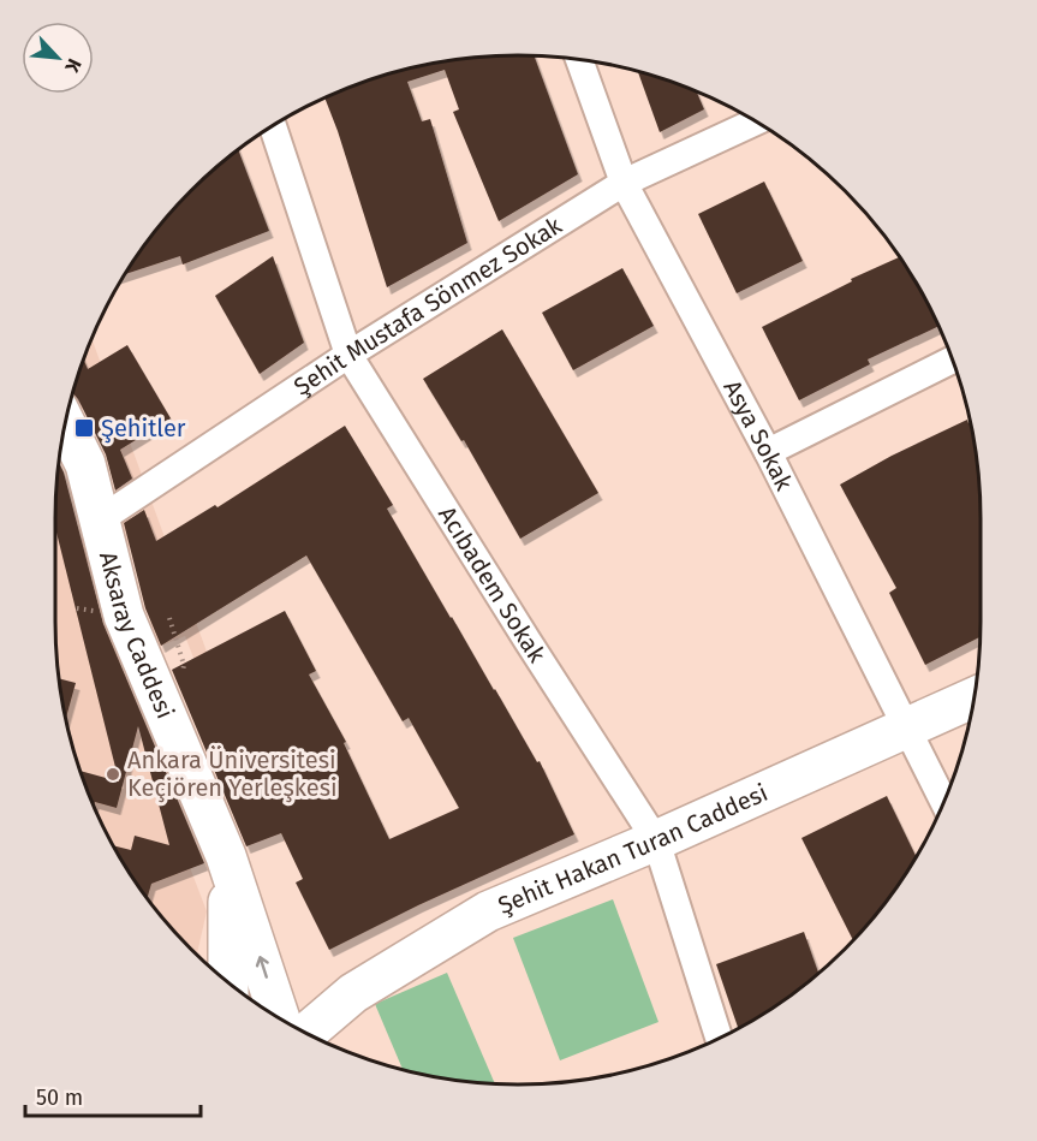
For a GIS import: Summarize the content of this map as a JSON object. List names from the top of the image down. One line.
{"streets":{"street":["Şehit Mustafa Sönmez Sokak","Asya Sokak","Acıbadem Sokak","Aksaray Caddesi","Şehit Hakan Turan Caddesi"]},"crossings":[["Şehit Mustafa Sönmez Sokak","Asya Sokak"],["Şehit Mustafa Sönmez Sokak","Acıbadem Sokak"],["Şehit Mustafa Sönmez Sokak","Aksaray Caddesi"],["Asya Sokak","Şehit Hakan Turan Caddesi"],["Acıbadem Sokak","Şehit Hakan Turan Caddesi"]],"places":{"transit":["Şehitler"],"other":["Ankara Üniversitesi Keçiören Yerleşkesi"]},"scale_bar":"50 m","north":"bottom right"}
